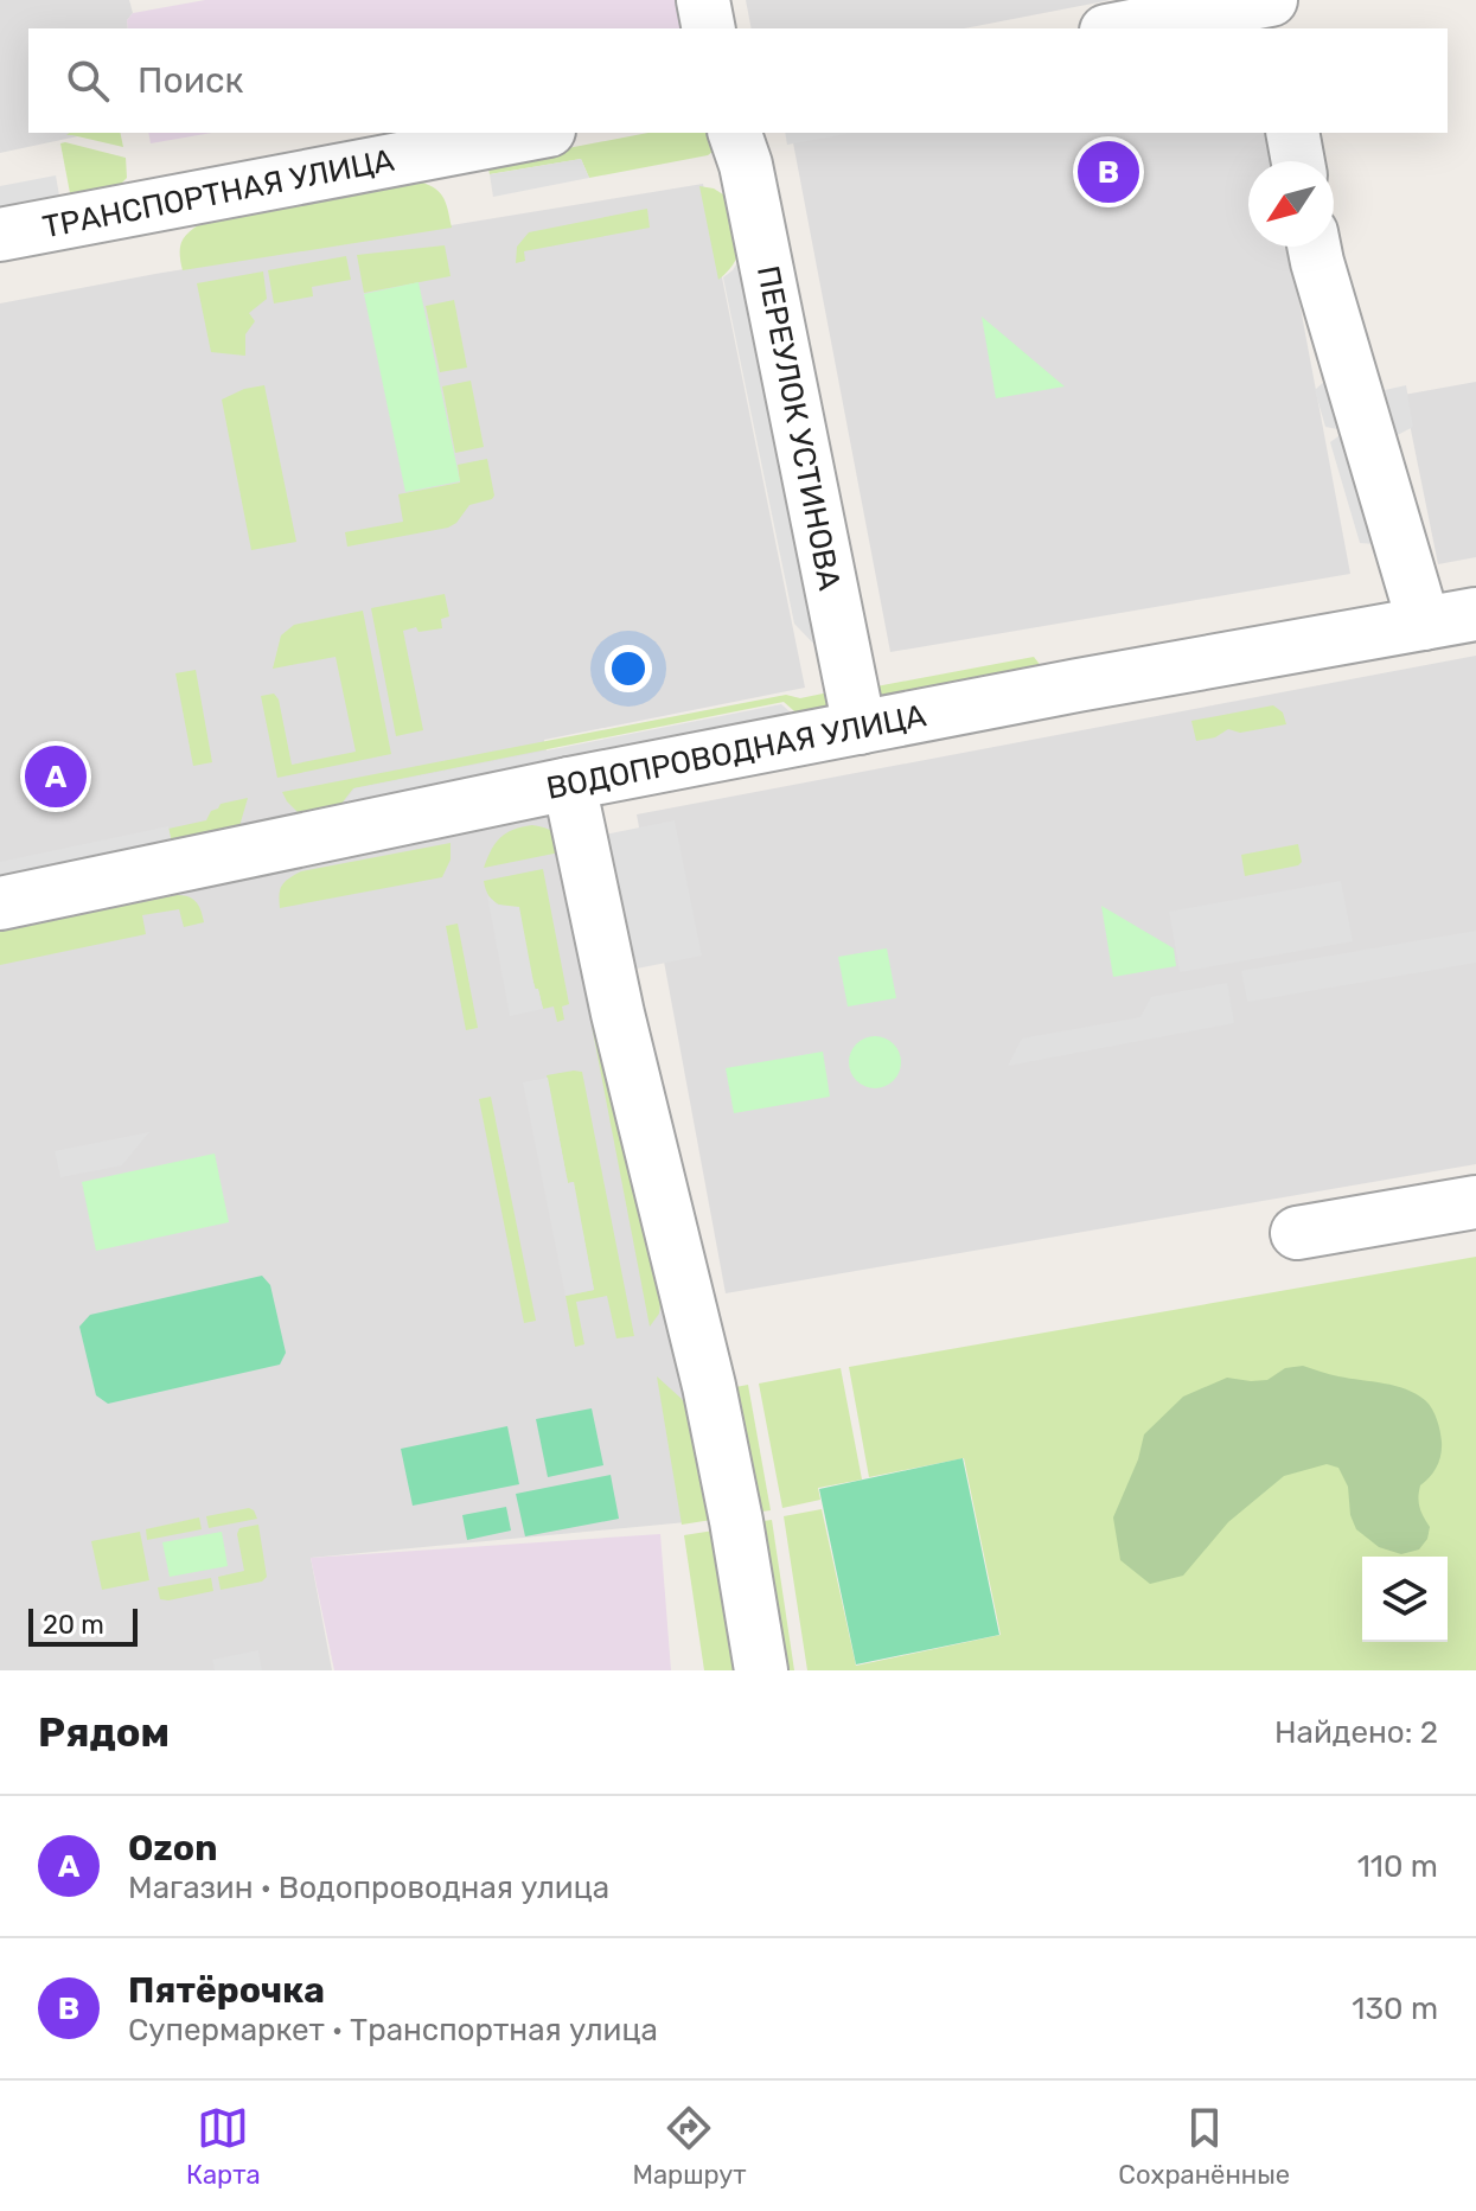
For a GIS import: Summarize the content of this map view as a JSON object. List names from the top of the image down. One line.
{"streets":{"street":["ТРАНСПОРТНАЯ УЛИЦА","ПЕРЕУЛОК УСТИНОВА","ВОДОПРОВОДНАЯ УЛИЦА"]},"crossings":[["ПЕРЕУЛОК УСТИНОВА","ВОДОПРОВОДНАЯ УЛИЦА"]],"scale_bar":"20 m","north":"bottom left","page":{"search":"Поиск","pins":["B","A"],"scale":"20 m","heading":["Рядом","Найдено: 2"],"list":[{"mark":"A","name":"Ozon","note":"Магазин · Водопроводная улица","value":"110 m"},{"mark":"B","name":"Пятёрочка","note":"Супермаркет · Транспортная улица","value":"130 m"}],"nav":["Карта","Маршрут","Сохранённые"]}}
